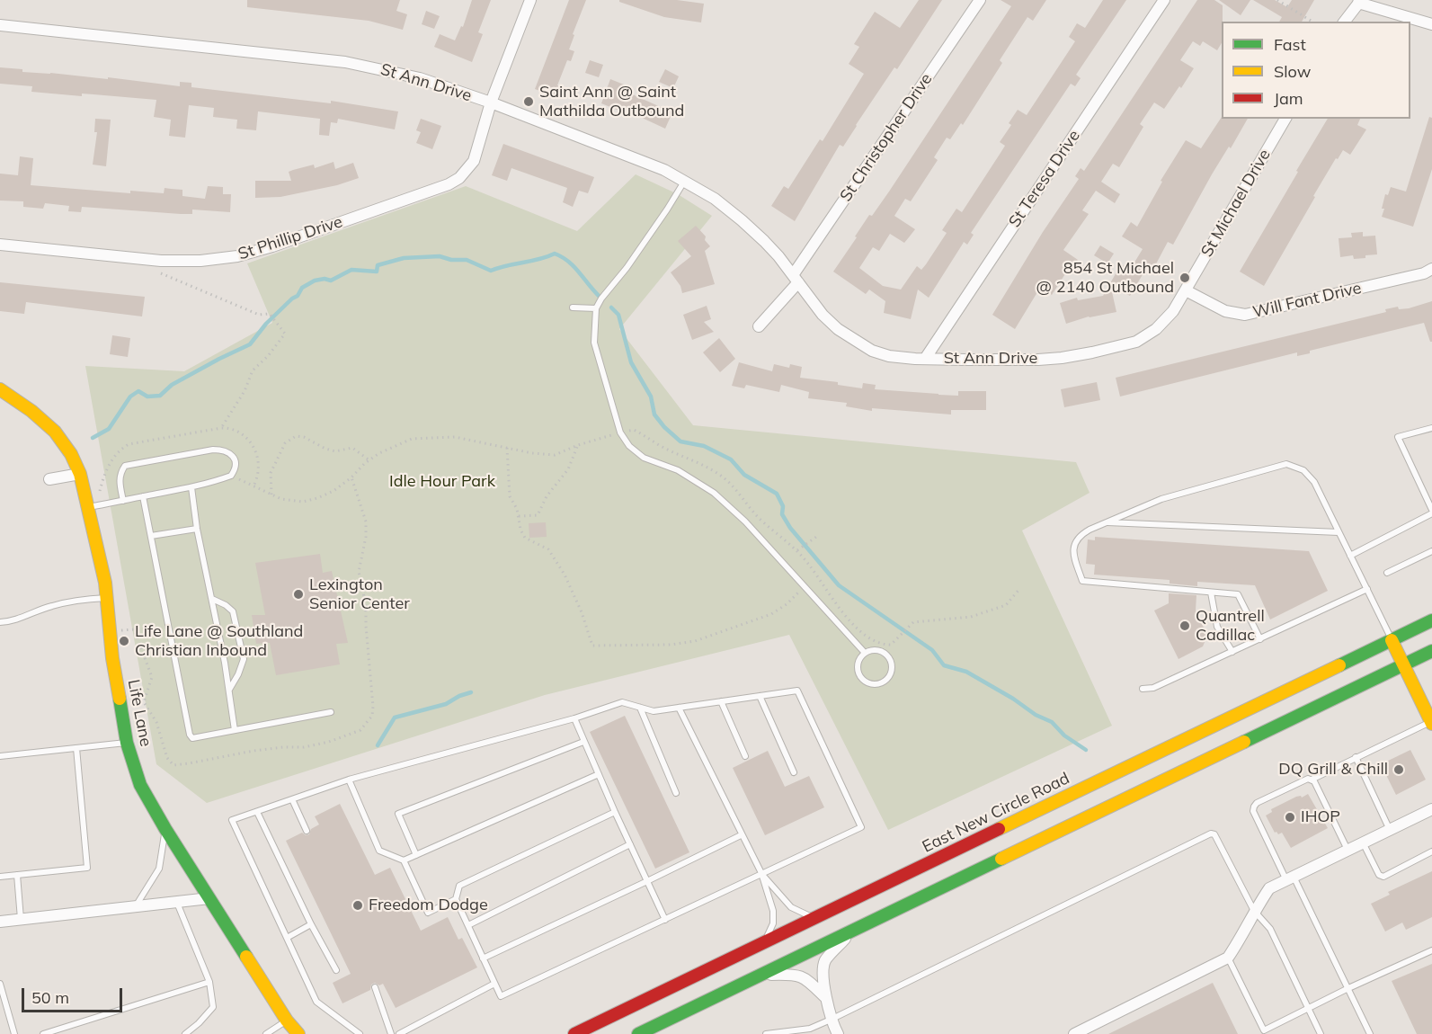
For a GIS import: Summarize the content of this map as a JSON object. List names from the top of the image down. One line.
{"streets":{"main road":["Life Lane","East New Circle Road"],"street":["St Ann Drive","St Christopher Drive","St Teresa Drive","St Michael Drive","St Phillip Drive","Will Fant Drive"]},"crossings":[["St Ann Drive","St Christopher Drive"],["St Ann Drive","St Teresa Drive"],["St Ann Drive","St Michael Drive"],["St Ann Drive","St Phillip Drive"],["St Ann Drive","Will Fant Drive"],["St Michael Drive","Will Fant Drive"]],"parks":["Idle Hour Park"],"places":["Saint Ann @ Saint Mathilda Outbound","854 St Michael @ 2140 Outbound","Lexington Senior Center","Quantrell Cadillac","Life Lane @ Southland Christian Inbound","DQ Grill & Chill","IHOP","Freedom Dodge"],"legend":["Fast","Slow","Jam"],"scale_bar":"50 m"}
